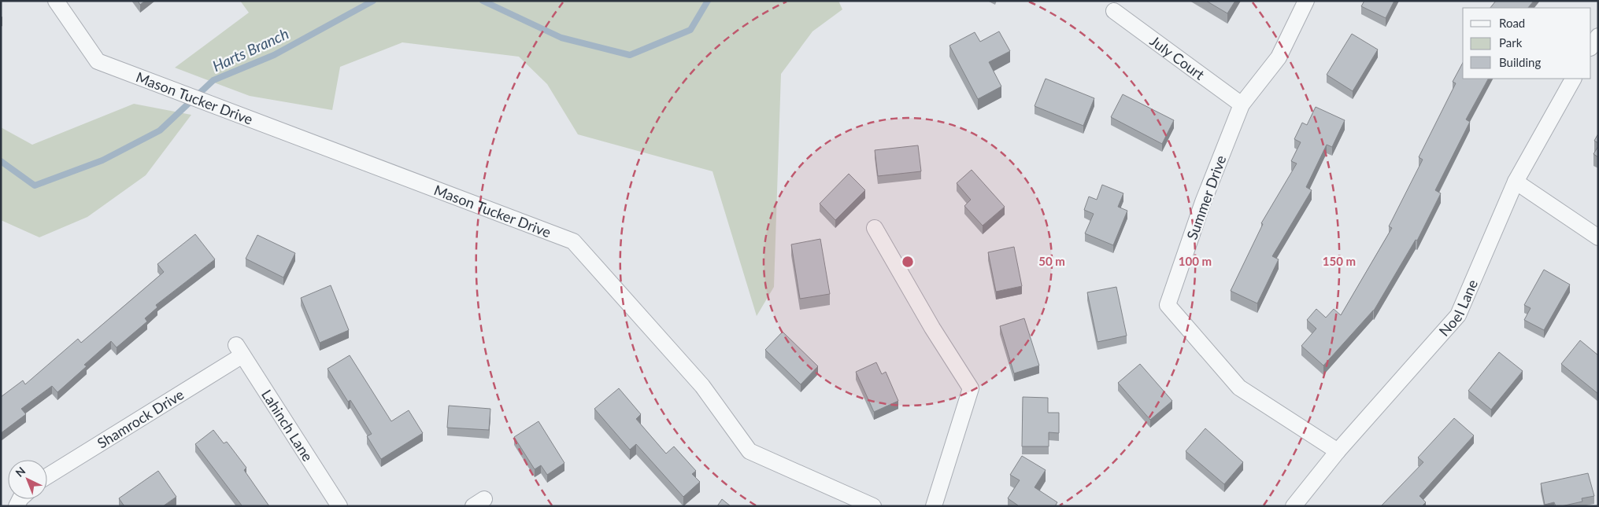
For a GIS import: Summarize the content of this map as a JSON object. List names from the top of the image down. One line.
{"streets":{"street":["July Court","Mason Tucker Drive","Summer Drive","Noel Lane","Shamrock Drive","Lahinch Lane"]},"crossings":[["July Court","Summer Drive"],["Summer Drive","Noel Lane"],["Shamrock Drive","Lahinch Lane"]],"water":["Harts Branch"],"legend":["Road","Park","Building"],"north":"top left","rings":["50 m","100 m","150 m"]}
